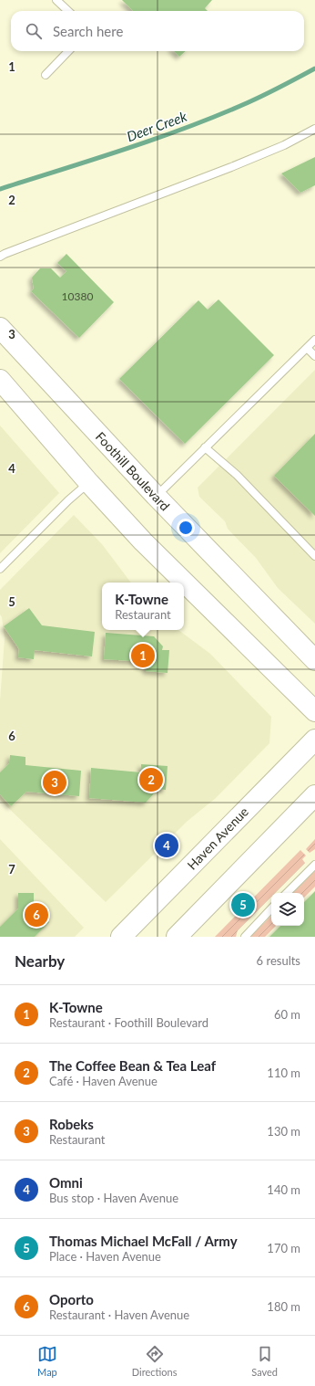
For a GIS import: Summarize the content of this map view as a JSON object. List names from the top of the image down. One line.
{"streets":{"main road":["Foothill Boulevard","Haven Avenue"]},"water":["Deer Creek"],"house_numbers":["10380"],"page":{"search":"Search here","popup":["K-Towne","Restaurant"],"pins":["1","2","3","4","5","6"],"heading":["Nearby","6 results"],"list":[{"mark":"1","name":"K-Towne","note":"Restaurant · Foothill Boulevard","value":"60 m"},{"mark":"2","name":"The Coffee Bean & Tea Leaf","note":"Café · Haven Avenue","value":"110 m"},{"mark":"3","name":"Robeks","note":"Restaurant","value":"130 m"},{"mark":"4","name":"Omni","note":"Bus stop · Haven Avenue","value":"140 m"},{"mark":"5","name":"Thomas Michael McFall / Army","note":"Place · Haven Avenue","value":"170 m"},{"mark":"6","name":"Oporto","note":"Restaurant · Haven Avenue","value":"180 m"}],"nav":["Map","Directions","Saved"]},"grid":{"rows":["1","2","3","4","5","6","7"]}}
